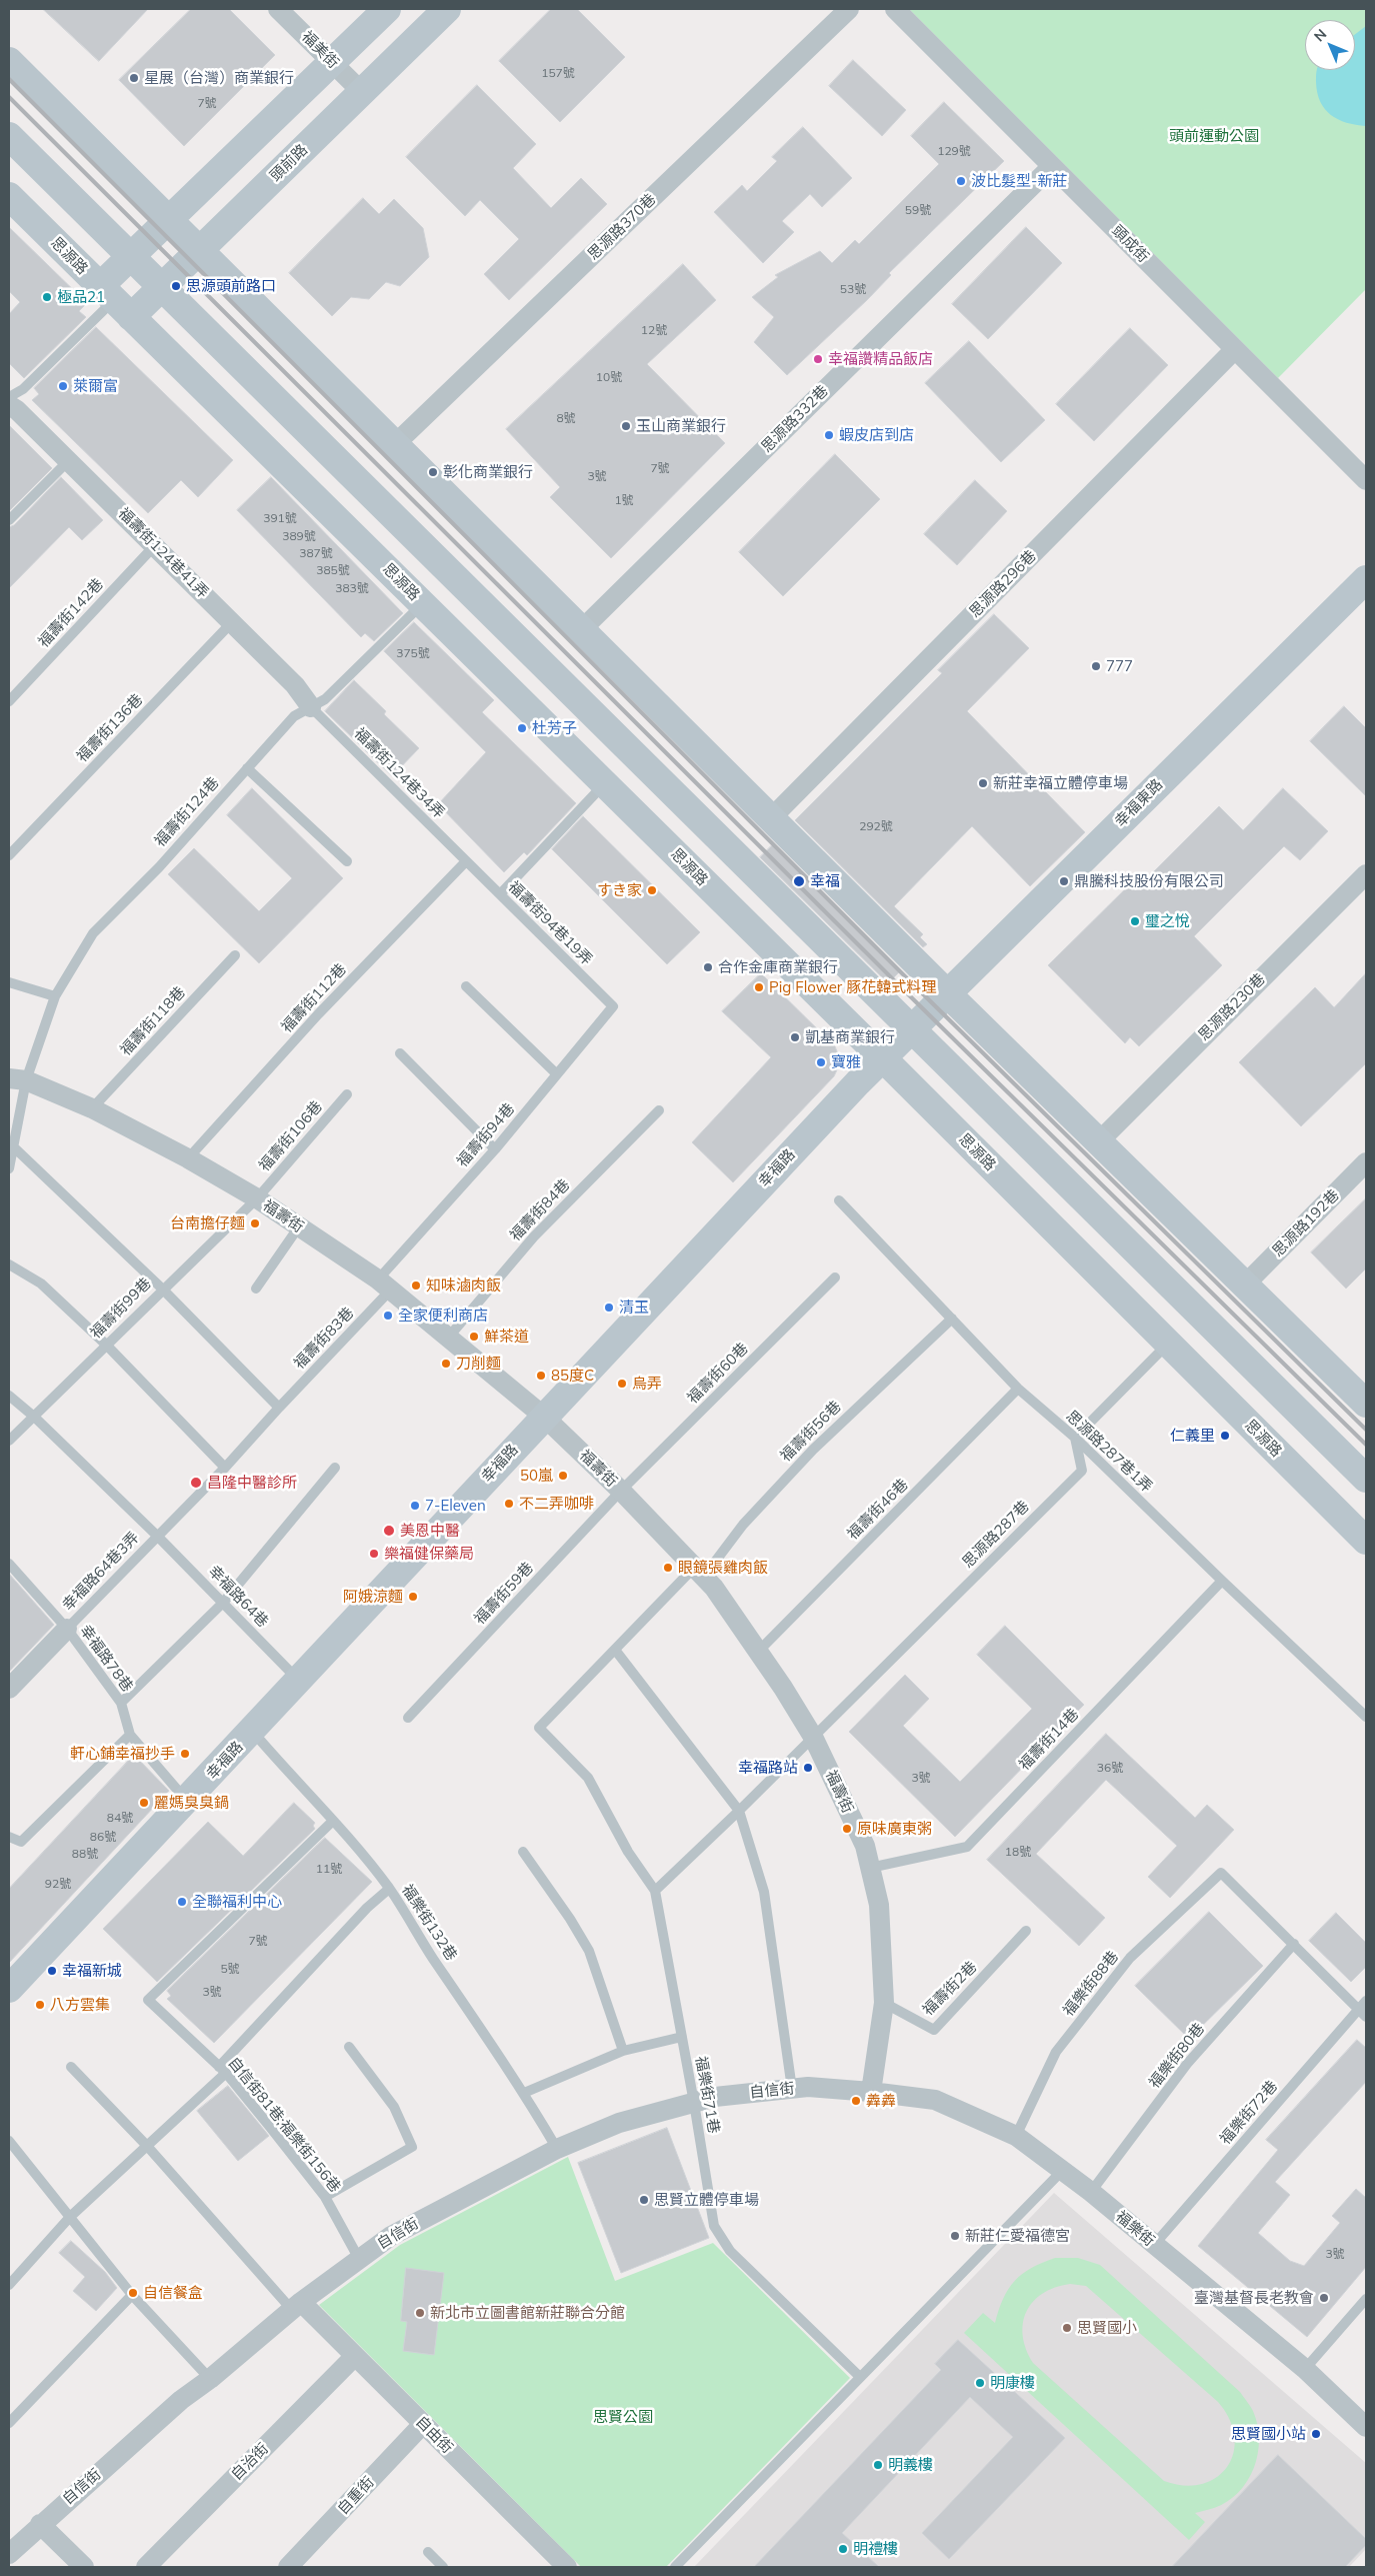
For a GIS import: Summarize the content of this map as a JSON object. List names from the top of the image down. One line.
{"streets":{"main road":["頭前路","思源路","幸福東路","幸福路"],"street":["福美街","思源路370巷","頭成街","思源路332巷","福壽街124巷41弄","思源路296巷","思源路230巷","福壽街","思源路192巷","自信街","福樂街","自由街","自治街","自重街"],"lane":["福壽街142巷","福壽街136巷","福壽街124巷34弄","福壽街124巷","福壽街94巷19弄","福壽街112巷","福壽街118巷","福壽街94巷","福壽街106巷","福壽街84巷","福壽街99巷","福壽街83巷","福壽街60巷","福壽街56巷","思源路287巷1弄","福壽街46巷","思源路287巷","幸福路64巷3弄","福壽街59巷","幸福路64巷","幸福路78巷","福壽街14巷","福樂街132巷","福樂街88巷","福壽街2巷","福樂街80巷","福樂街71巷","福樂街72巷","自信街81巷;福樂街156巷"]},"crossings":[["福美街","頭前路"],["頭前路","思源路"],["頭成街","思源路332巷"],["頭成街","思源路296巷"],["思源路","福壽街124巷"],["思源路","幸福路"],["福壽街124巷41弄","福壽街142巷"],["福壽街124巷41弄","福壽街136巷"],["福壽街124巷41弄","福壽街124巷34弄"],["福壽街124巷41弄","福壽街124巷"],["福壽街124巷34弄","福壽街124巷"],["福壽街124巷34弄","福壽街94巷19弄"],["福壽街124巷34弄","福壽街112巷"],["幸福東路","幸福路"],["福壽街124巷","福壽街"],["福壽街94巷19弄","福壽街112巷"],["福壽街94巷19弄","福壽街94巷"],["福壽街112巷","福壽街"],["福壽街118巷","福壽街"],["福壽街94巷","福壽街"],["福壽街94巷","福壽街83巷"],["福壽街106巷","福壽街"],["福壽街106巷","福壽街99巷"],["幸福路","福壽街"],["幸福路","幸福路64巷"],["幸福路","幸福路78巷"],["幸福路","福樂街132巷"],["福壽街84巷","福壽街"],["福壽街","福壽街99巷"],["福壽街","福壽街83巷"],["福壽街","福壽街60巷"],["福壽街","福壽街56巷"],["福壽街","福壽街46巷"],["福壽街","思源路287巷"],["福壽街","福壽街59巷"],["福壽街","福壽街14巷"],["福壽街","福壽街2巷"],["福壽街","自信街"],["福壽街","福樂街"],["福壽街99巷","幸福路64巷"],["福壽街83巷","幸福路64巷3弄"],["福壽街60巷","福壽街59巷"],["福壽街56巷","思源路287巷1弄"],["福壽街56巷","福樂街71巷"],["思源路287巷1弄","福壽街46巷"],["思源路287巷1弄","思源路287巷"],["思源路287巷1弄","福壽街14巷"],["幸福路64巷3弄","幸福路64巷"],["幸福路64巷3弄","幸福路78巷"],["福樂街132巷","自信街"],["福樂街132巷","自信街81巷;福樂街156巷"],["福樂街88巷","福樂街80巷"],["福樂街88巷","福樂街"],["福樂街80巷","福樂街"],["自信街","福樂街71巷"],["自信街","自信街81巷;福樂街156巷"],["自信街","福樂街"],["自信街","自由街"],["福樂街72巷","福樂街"],["自由街","自治街"],["自由街","自重街"]],"parks":["頭前運動公園","思賢公園"],"places":["星展（台灣）商業銀行","波比髮型-新莊","思源頭前路口","極品21","幸福讚精品飯店","萊爾富","玉山商業銀行","蝦皮店到店","彰化商業銀行","777","杜芳子","新莊幸福立體停車場","幸福","鼎騰科技股份有限公司","すき家","璽之悅","合作金庫商業銀行","Pig Flower 豚花韓式料理","凱基商業銀行","寶雅","台南擔仔麵","知味滷肉飯","清玉","全家便利商店","鮮茶道","刀削麵","85度C","烏弄","仁義里","50嵐","昌隆中醫診所","不二弄咖啡","7-Eleven","美恩中醫","樂福健保藥局","眼鏡張雞肉飯","阿娥涼麵","軒心鋪幸福抄手","幸福路站","麗媽臭臭鍋","原味廣東粥","全聯福利中心","幸福新城","八方雲集","羴羴","思賢立體停車場","新莊仁愛福德宮","自信餐盒","臺灣基督長老教會","新北市立圖書館新莊聯合分館","思賢國小","明康樓","思賢國小站","明義樓","明禮樓"],"house_numbers":["157號","7號","129號","59號","53號","12號","10號","8號","7號","3號","1號","391號","389號","387號","385號","383號","375號","292號","36號","3號","84號","86號","18號","88號","11號","92號","7號","5號","3號","3號"],"north":"top left"}
